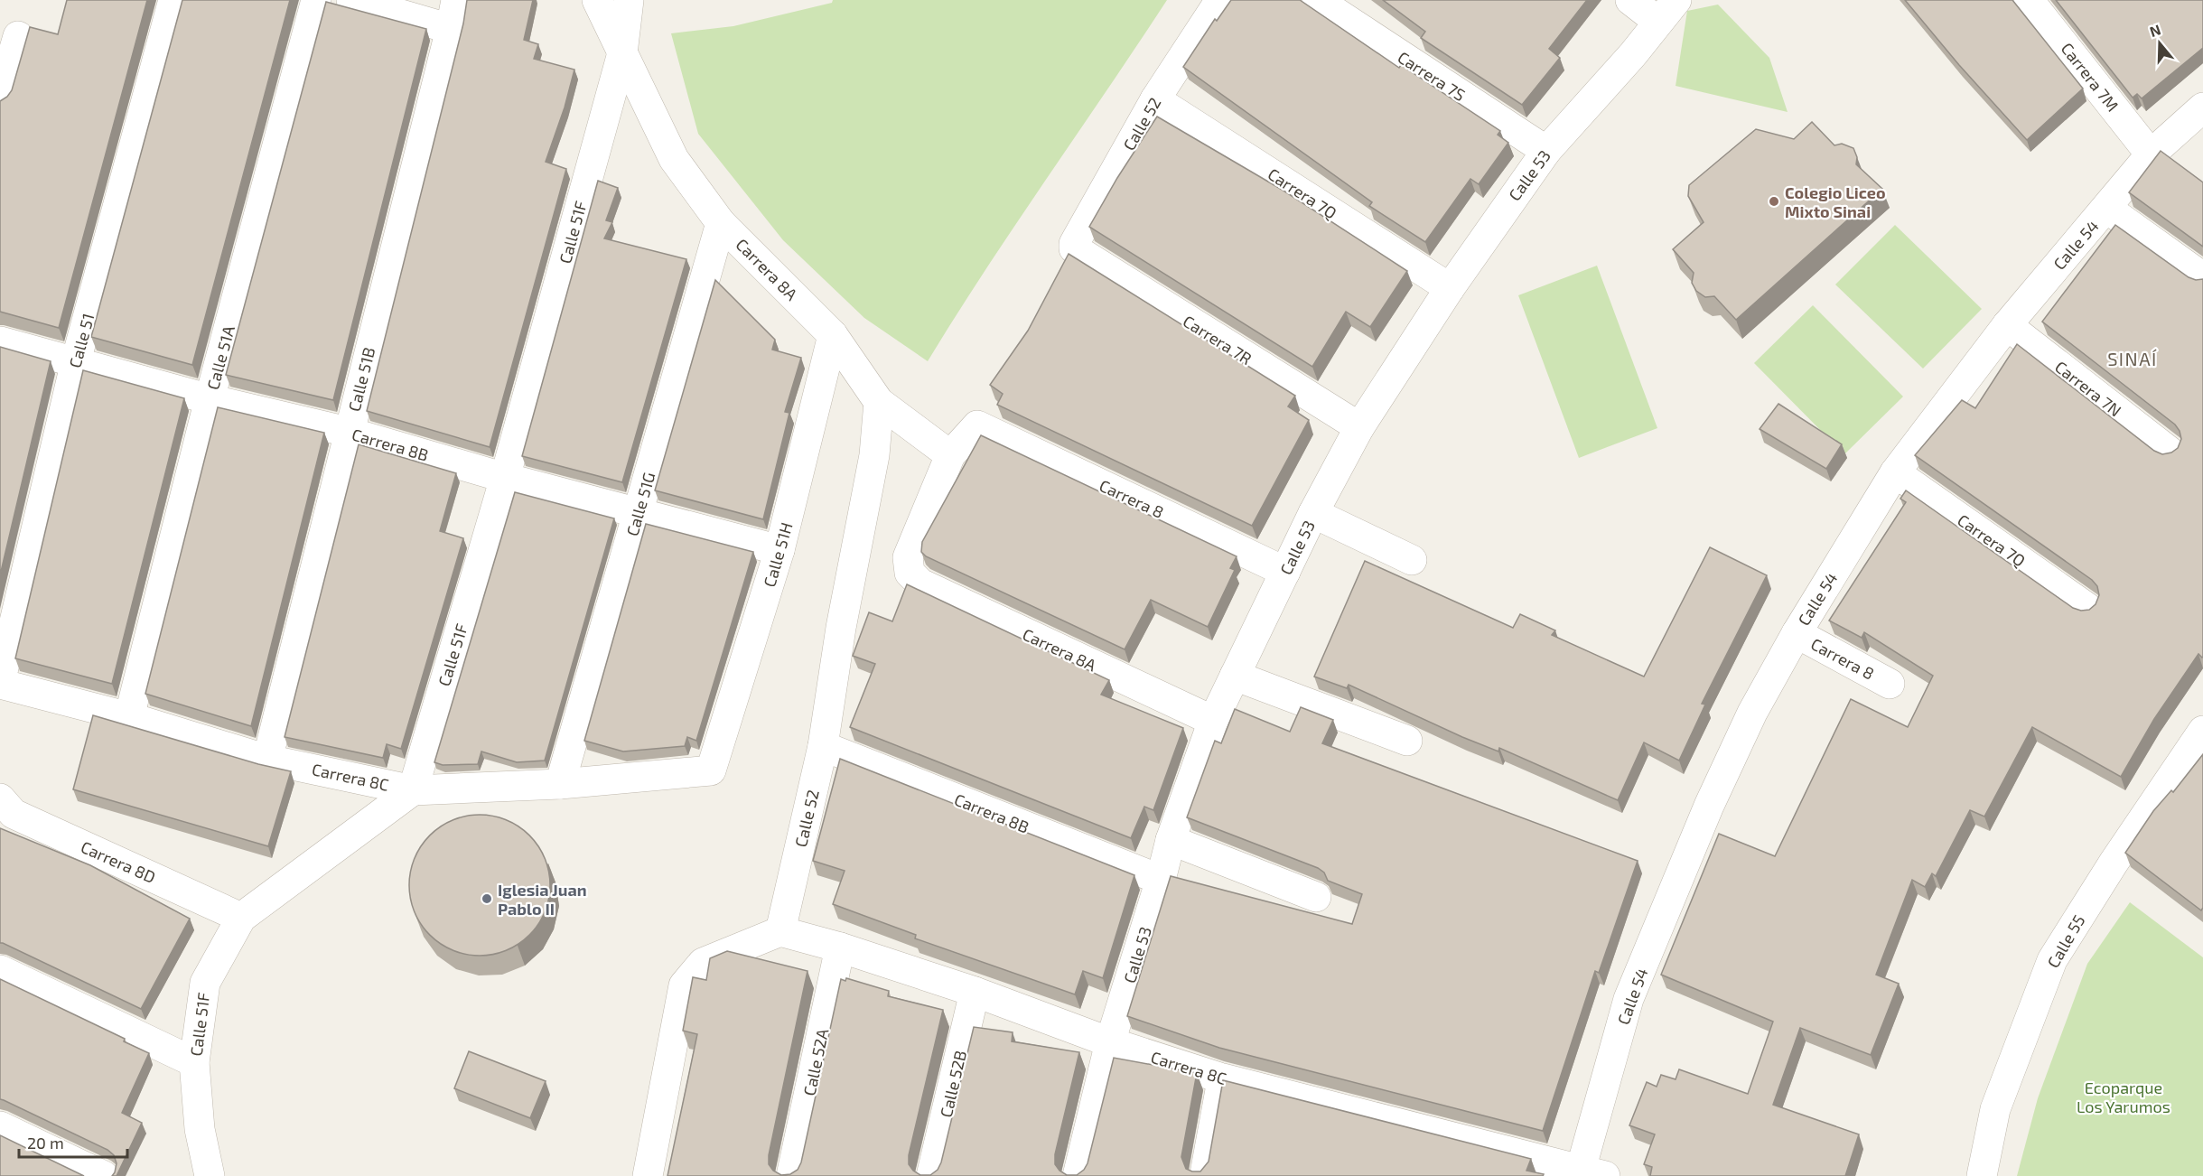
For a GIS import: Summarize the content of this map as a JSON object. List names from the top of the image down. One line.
{"streets":{"street":["Carrera 7S","Carrera 7M","Calle 52","Calle 53","Carrera 7Q","Calle 51F","Calle 54","Carrera 8A","Carrera 7R","Calle 51","Calle 51A","Calle 51B","Carrera 7N","Carrera 8B","Carrera 8","Calle 51G","Calle 51H","Carrera 8C","Carrera 8D","Calle 55","Calle 52A","Calle 52B"]},"crossings":[["Carrera 7S","Calle 53"],["Carrera 7M","Calle 54"],["Calle 52","Carrera 7Q"],["Calle 52","Carrera 8A"],["Calle 52","Carrera 7R"],["Calle 52","Carrera 8B"],["Calle 52","Carrera 8C"],["Calle 53","Carrera 7Q"],["Calle 53","Carrera 8A"],["Calle 53","Carrera 7R"],["Calle 53","Carrera 8B"],["Calle 53","Carrera 8"],["Calle 53","Carrera 8C"],["Carrera 7Q","Calle 54"],["Calle 51F","Carrera 8A"],["Calle 51F","Carrera 8B"],["Calle 51F","Carrera 8C"],["Calle 51F","Carrera 8D"],["Calle 54","Carrera 7N"],["Calle 54","Carrera 8"],["Calle 54","Carrera 8C"],["Carrera 8A","Carrera 8"],["Carrera 8A","Calle 51G"],["Carrera 8A","Calle 51H"],["Calle 51","Carrera 8B"],["Calle 51","Carrera 8C"],["Calle 51A","Carrera 8B"],["Calle 51A","Carrera 8C"],["Calle 51B","Carrera 8B"],["Calle 51B","Carrera 8C"],["Carrera 8B","Calle 51G"],["Carrera 8B","Calle 51H"],["Calle 51G","Carrera 8C"],["Calle 51H","Carrera 8C"],["Carrera 8C","Calle 52A"],["Carrera 8C","Calle 52B"]],"districts":["SINAÍ"],"parks":["Ecoparque Los Yarumos"],"places":["Colegio Liceo Mixto Sinai","Iglesia Juan Pablo II"],"scale_bar":"20 m","north":"top"}
